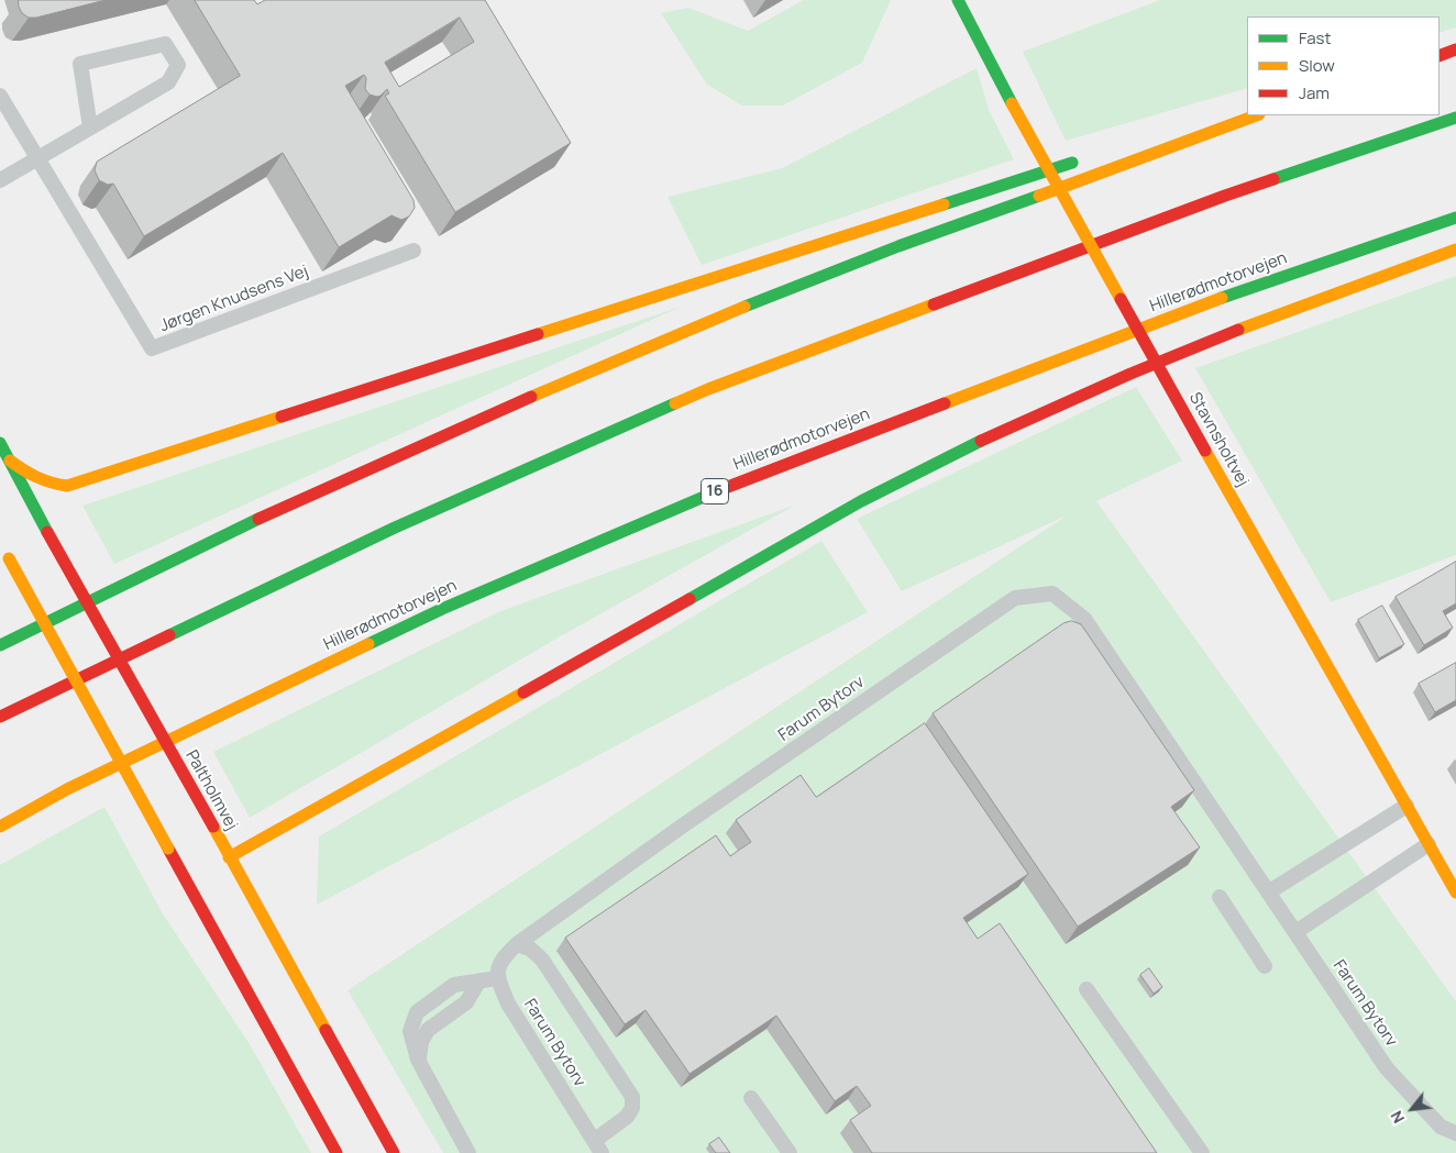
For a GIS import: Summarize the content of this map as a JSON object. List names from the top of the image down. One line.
{"streets":{"main road":["Hillerødmotorvejen","Stavnsholtvej","16","Paltholmvej"],"lane":["Jørgen Knudsens Vej","Farum Bytorv"]},"legend":["Fast","Slow","Jam"],"north":"bottom left"}
